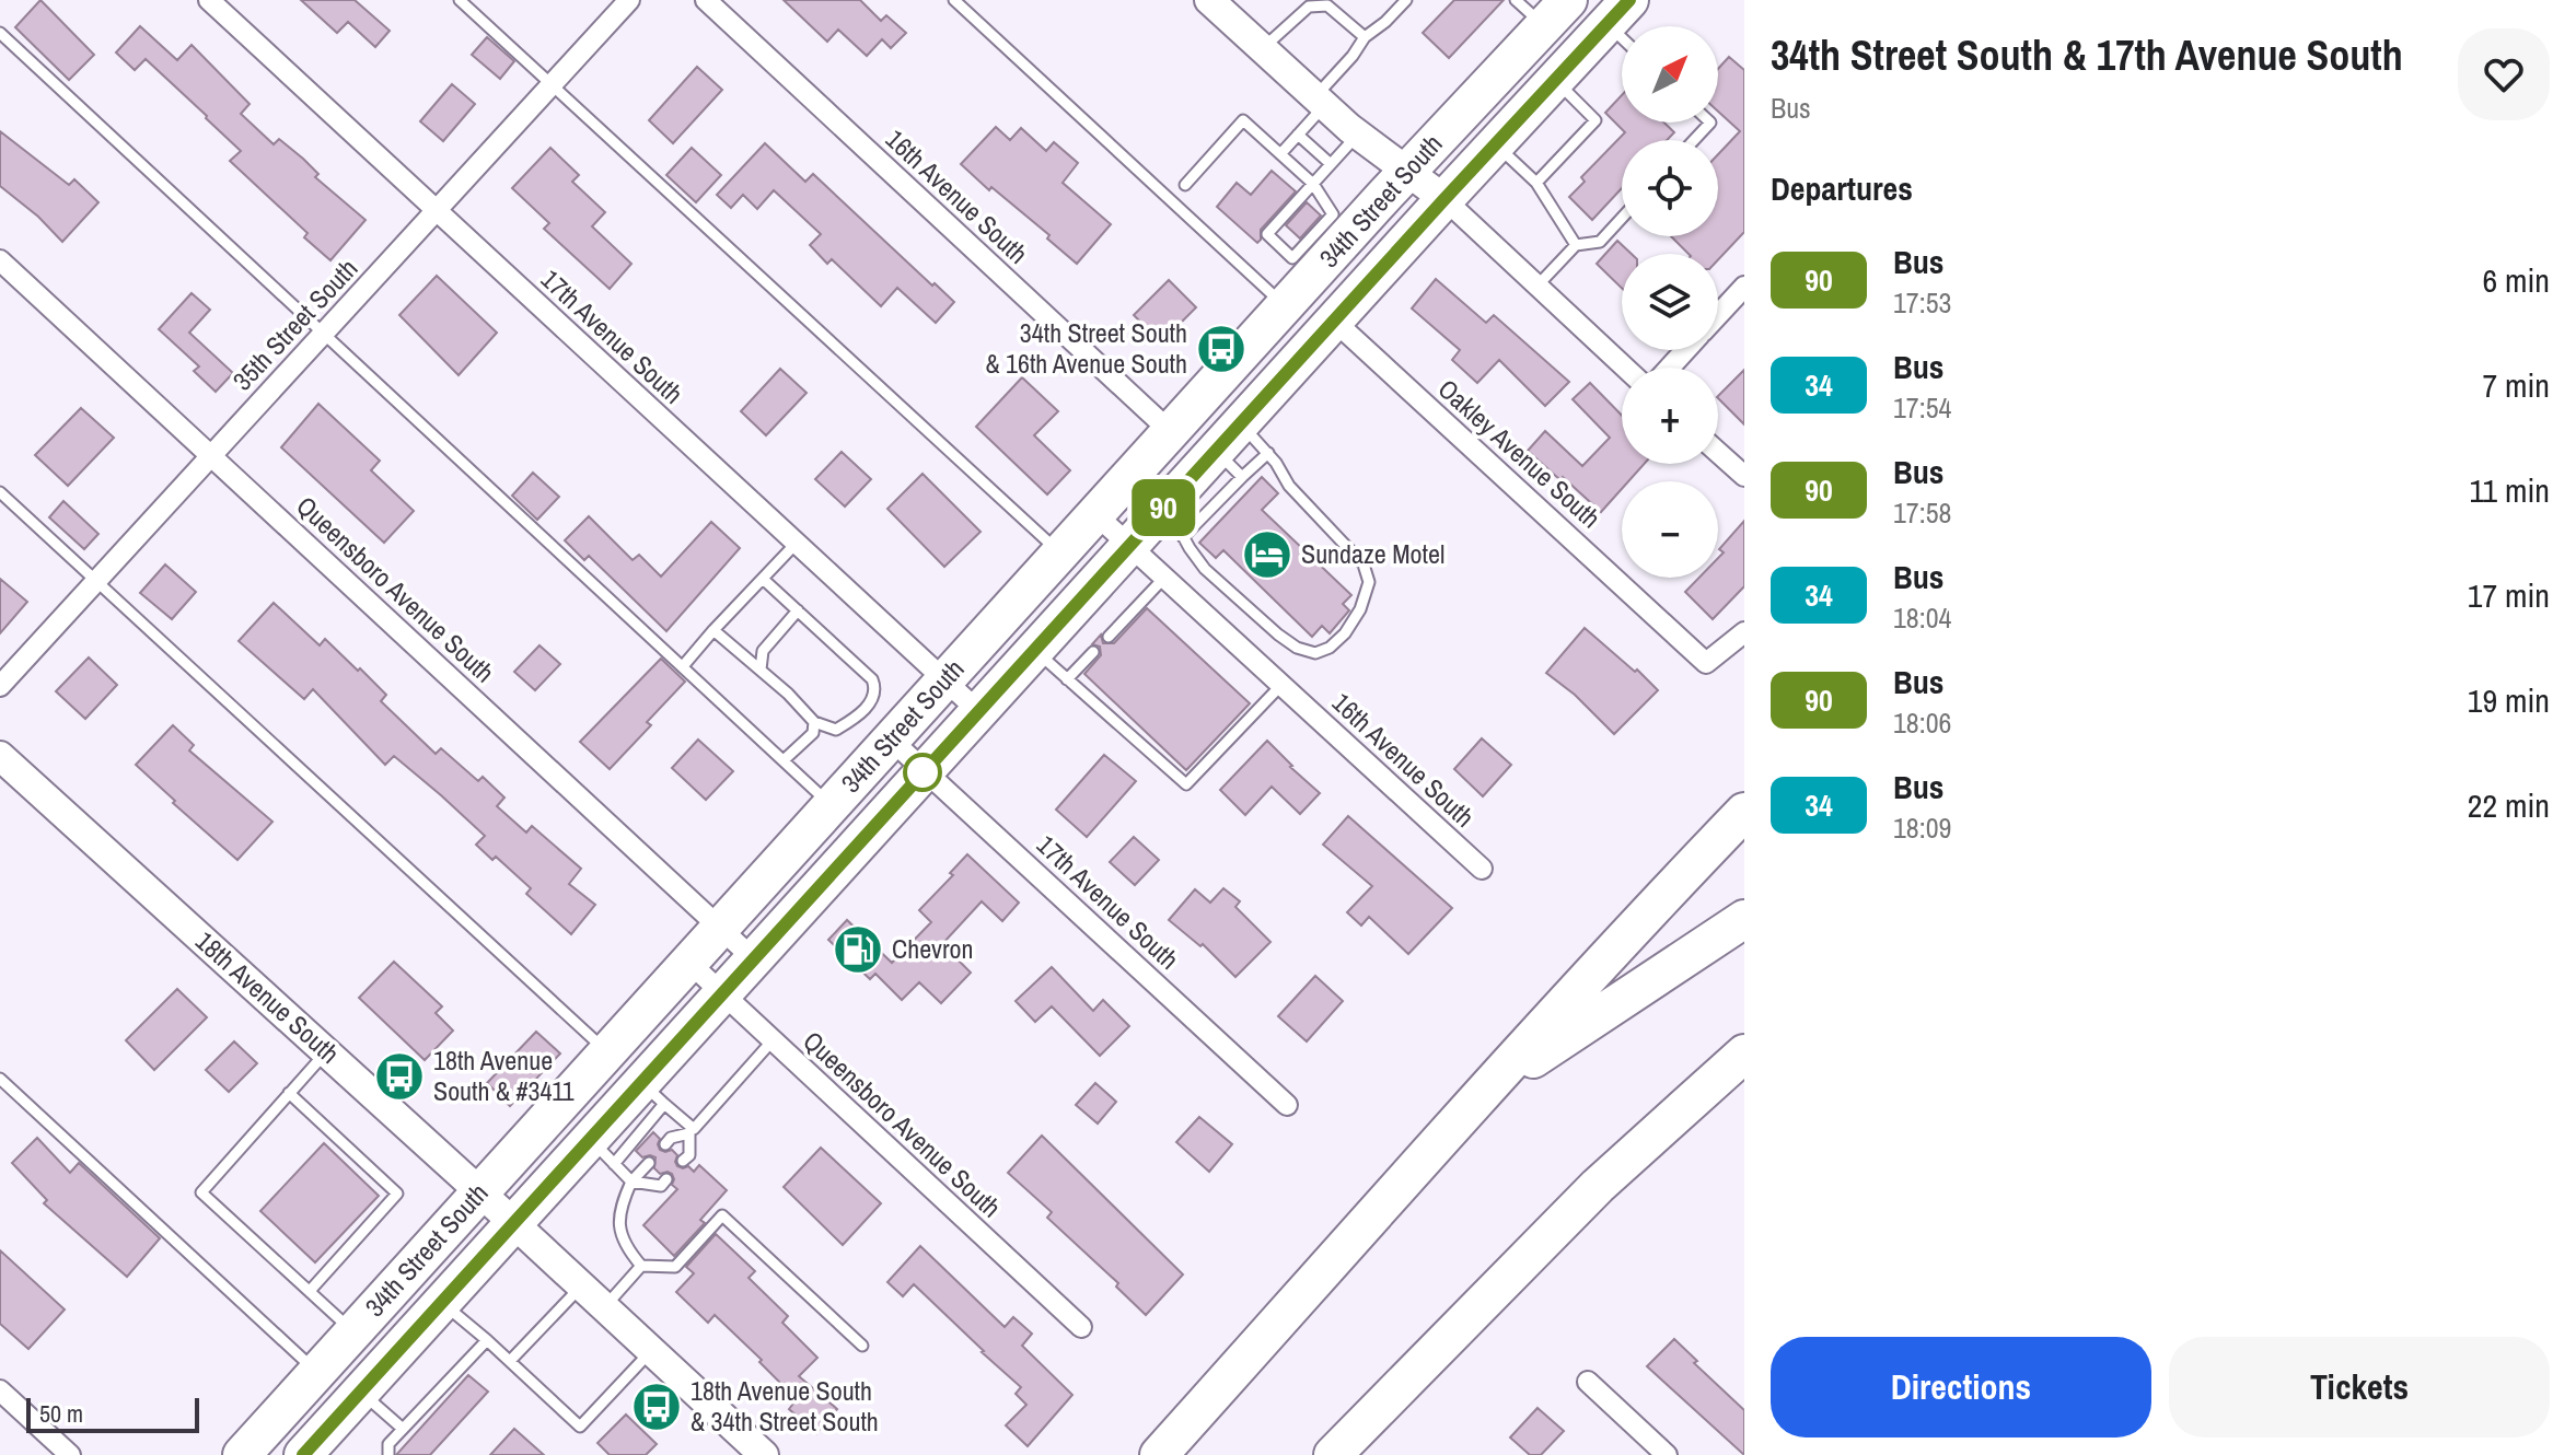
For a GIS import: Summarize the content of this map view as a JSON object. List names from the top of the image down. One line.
{"streets":{"highway":["34th Street South"],"street":["16th Avenue South","35th Street South","17th Avenue South","Oakley Avenue South","Queensboro Avenue South","18th Avenue South"]},"crossings":[["16th Avenue South","34th Street South"],["34th Street South","17th Avenue South"],["34th Street South","Oakley Avenue South"],["34th Street South","Queensboro Avenue South"],["34th Street South","18th Avenue South"],["35th Street South","17th Avenue South"],["35th Street South","Queensboro Avenue South"]],"places":{"bus stop":["34th Street South & 16th Avenue South","18th Avenue South & #3411","18th Avenue South & 34th Street South"],"hotel":["Sundaze Motel"],"fuel station":["Chevron"]},"lines":["bus line 90"],"scale_bar":"50 m","north":"top right","page":{"on_map":"90","heading":[["34th Street South & 17th Avenue South","Bus"],"Departures"],"map_buttons":["+","−"],"list":[{"mark":"90","name":"Bus","note":"17:53","value":"6 min"},{"mark":"34","name":"Bus","note":"17:54","value":"7 min"},{"mark":"90","name":"Bus","note":"17:58","value":"11 min"},{"mark":"34","name":"Bus","note":"18:04","value":"17 min"},{"mark":"90","name":"Bus","note":"18:06","value":"19 min"},{"mark":"34","name":"Bus","note":"18:09","value":"22 min"}],"buttons":["Directions","Tickets"],"scale":"50 m"}}
